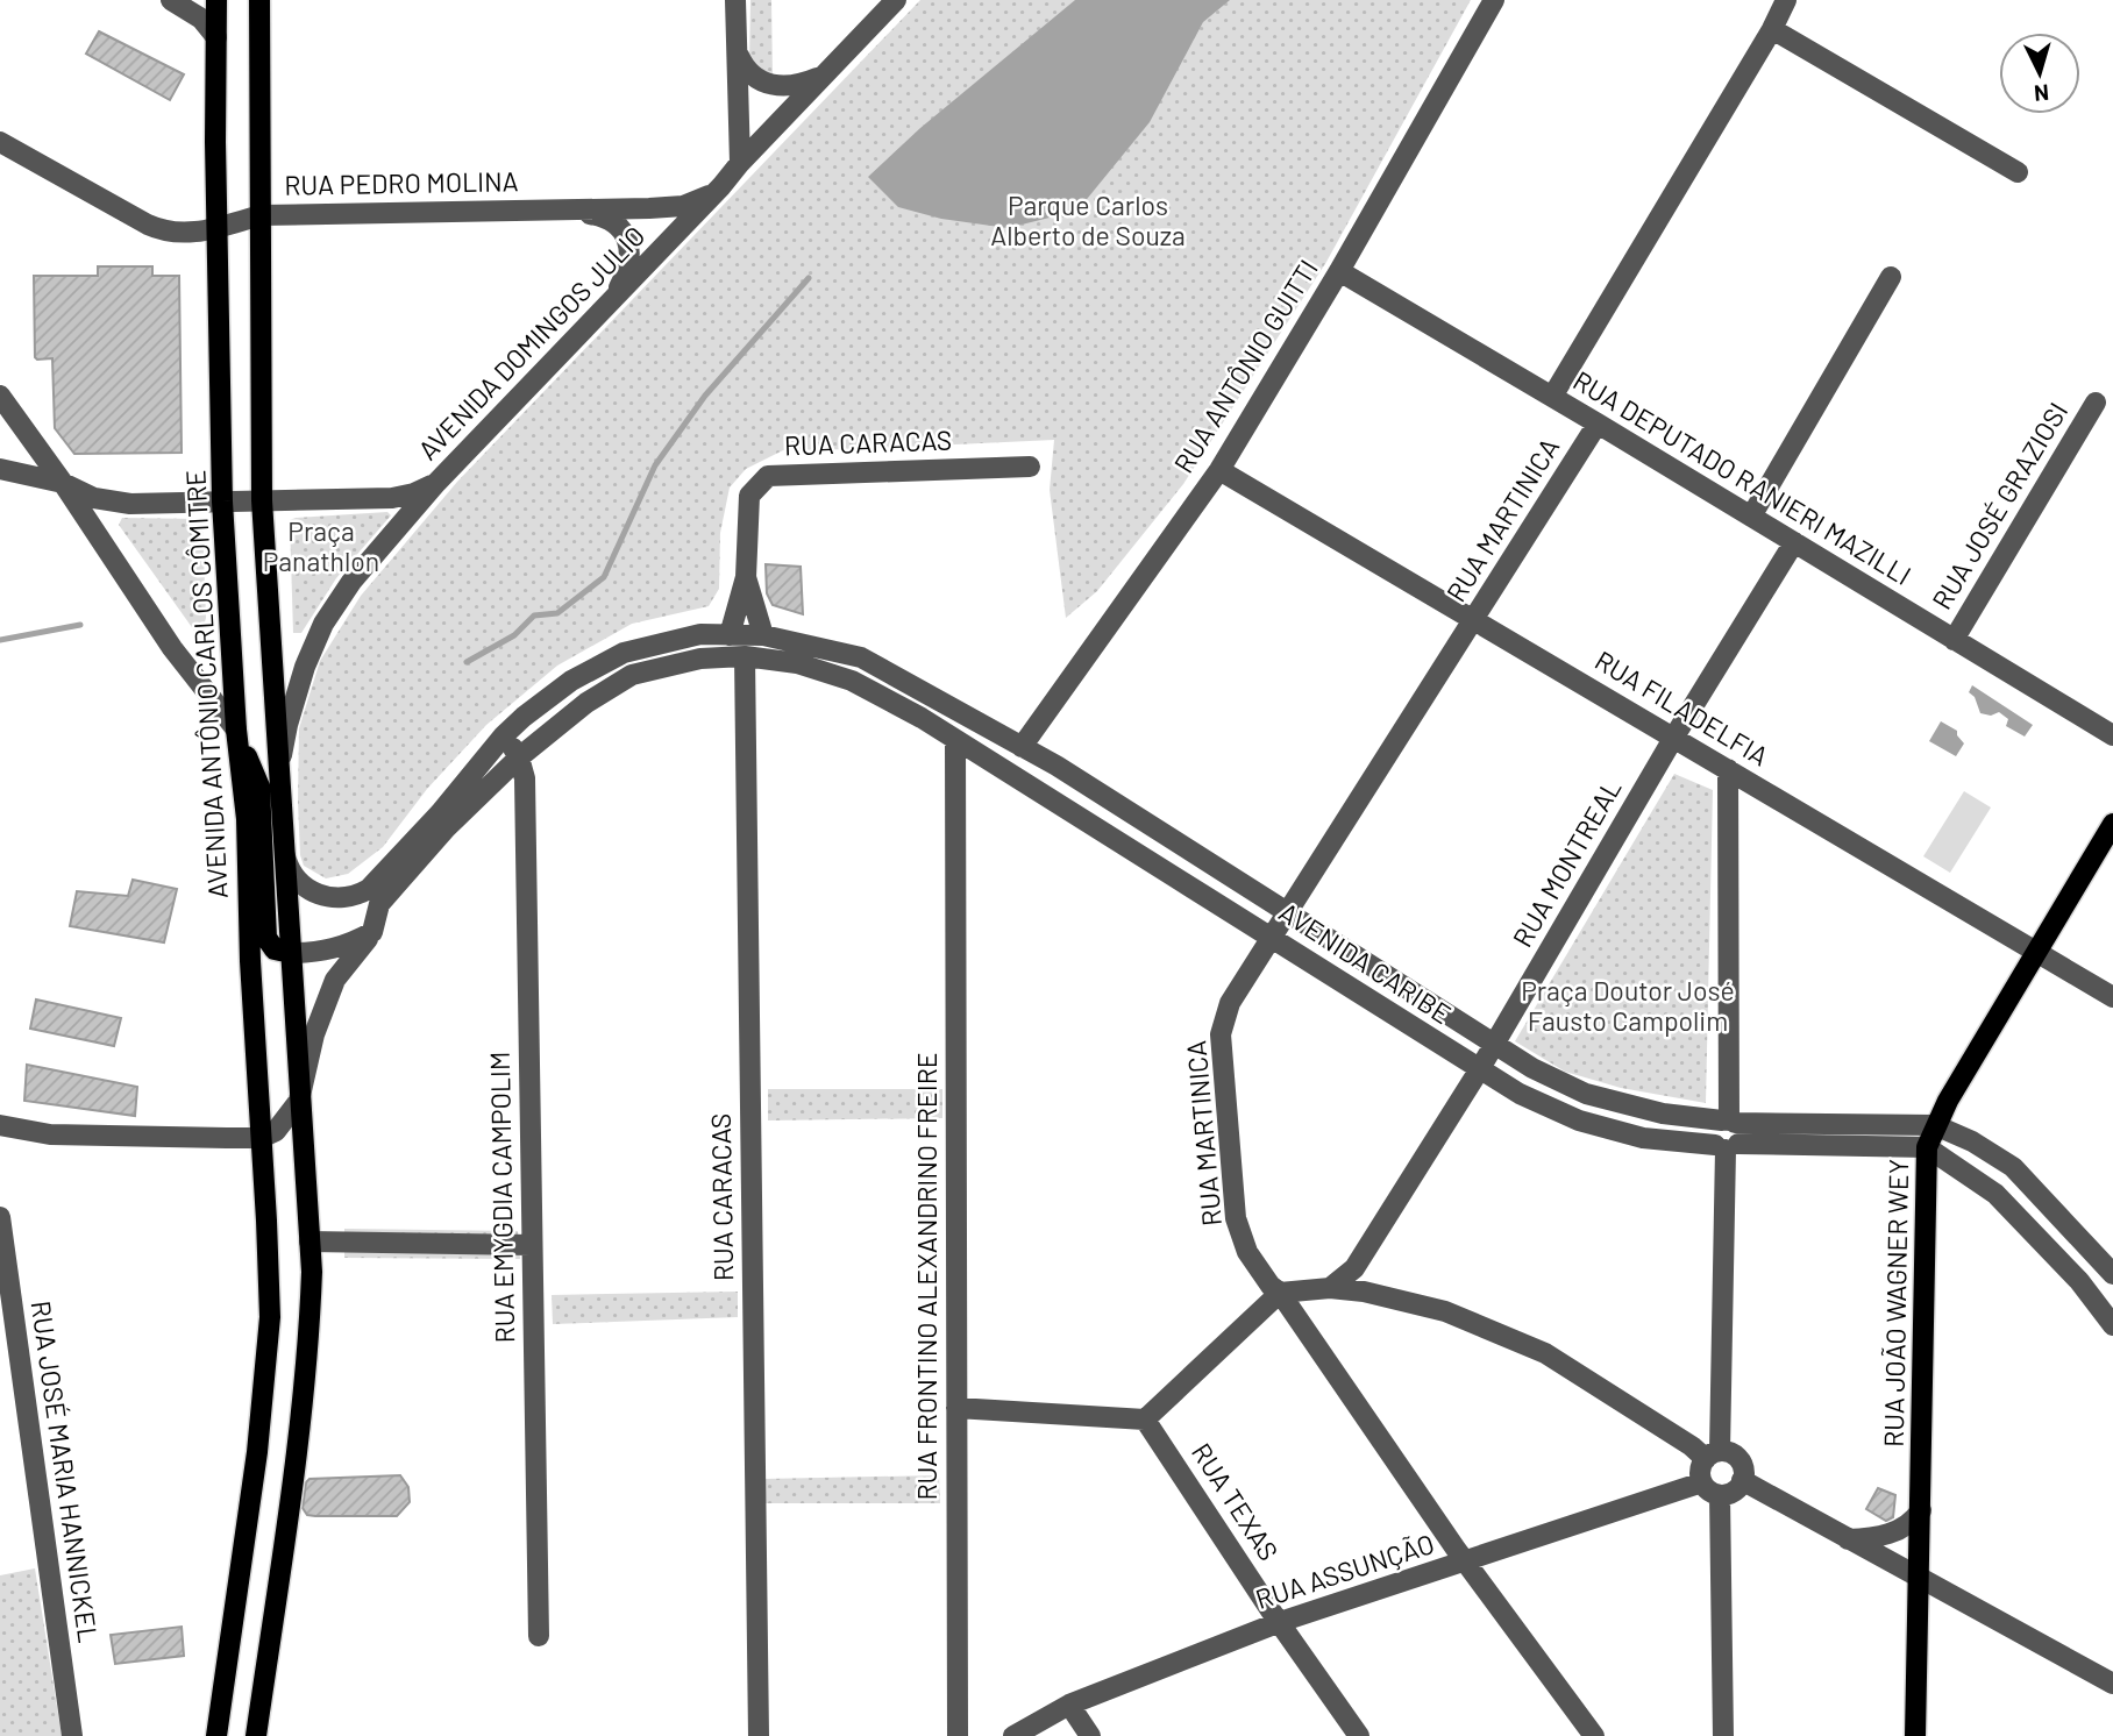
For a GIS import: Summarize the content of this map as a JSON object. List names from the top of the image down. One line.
{"streets":{"main road":["AVENIDA ANTÔNIO CARLOS CÔMITRE","RUA JOÃO WAGNER WEY"],"street":["RUA PEDRO MOLINA","AVENIDA DOMINGOS JULIO","RUA ANTÔNIO GUITTI","RUA CARACAS","RUA DEPUTADO RANIERI MAZILLI","RUA JOSÉ GRAZIOSI","RUA MARTINICA","RUA FILADELFIA","RUA MONTREAL","AVENIDA CARIBE","RUA EMYGDIA CAMPOLIM","RUA FRONTINO ALEXANDRINO FREIRE","RUA JOSÉ MARIA HANNICKEL","RUA TEXAS","RUA ASSUNÇÃO"]},"crossings":[["RUA PEDRO MOLINA","AVENIDA DOMINGOS JULIO"],["RUA ANTÔNIO GUITTI","RUA DEPUTADO RANIERI MAZILLI"],["RUA ANTÔNIO GUITTI","RUA FILADELFIA"],["RUA ANTÔNIO GUITTI","AVENIDA CARIBE"],["RUA CARACAS","AVENIDA CARIBE"],["RUA DEPUTADO RANIERI MAZILLI","RUA JOSÉ GRAZIOSI"],["RUA DEPUTADO RANIERI MAZILLI","RUA MARTINICA"],["RUA DEPUTADO RANIERI MAZILLI","RUA MONTREAL"],["RUA MARTINICA","RUA FILADELFIA"],["RUA MARTINICA","AVENIDA CARIBE"],["RUA MARTINICA","RUA ASSUNÇÃO"],["RUA FILADELFIA","RUA MONTREAL"],["RUA FILADELFIA","RUA JOÃO WAGNER WEY"],["RUA MONTREAL","AVENIDA CARIBE"],["AVENIDA CARIBE","RUA EMYGDIA CAMPOLIM"],["AVENIDA CARIBE","RUA FRONTINO ALEXANDRINO FREIRE"],["AVENIDA CARIBE","RUA JOÃO WAGNER WEY"],["RUA TEXAS","RUA ASSUNÇÃO"]],"parks":["Parque Carlos Alberto de Souza","Praça Panathlon","Praça Doutor José Fausto Campolim"],"north":"bottom"}
